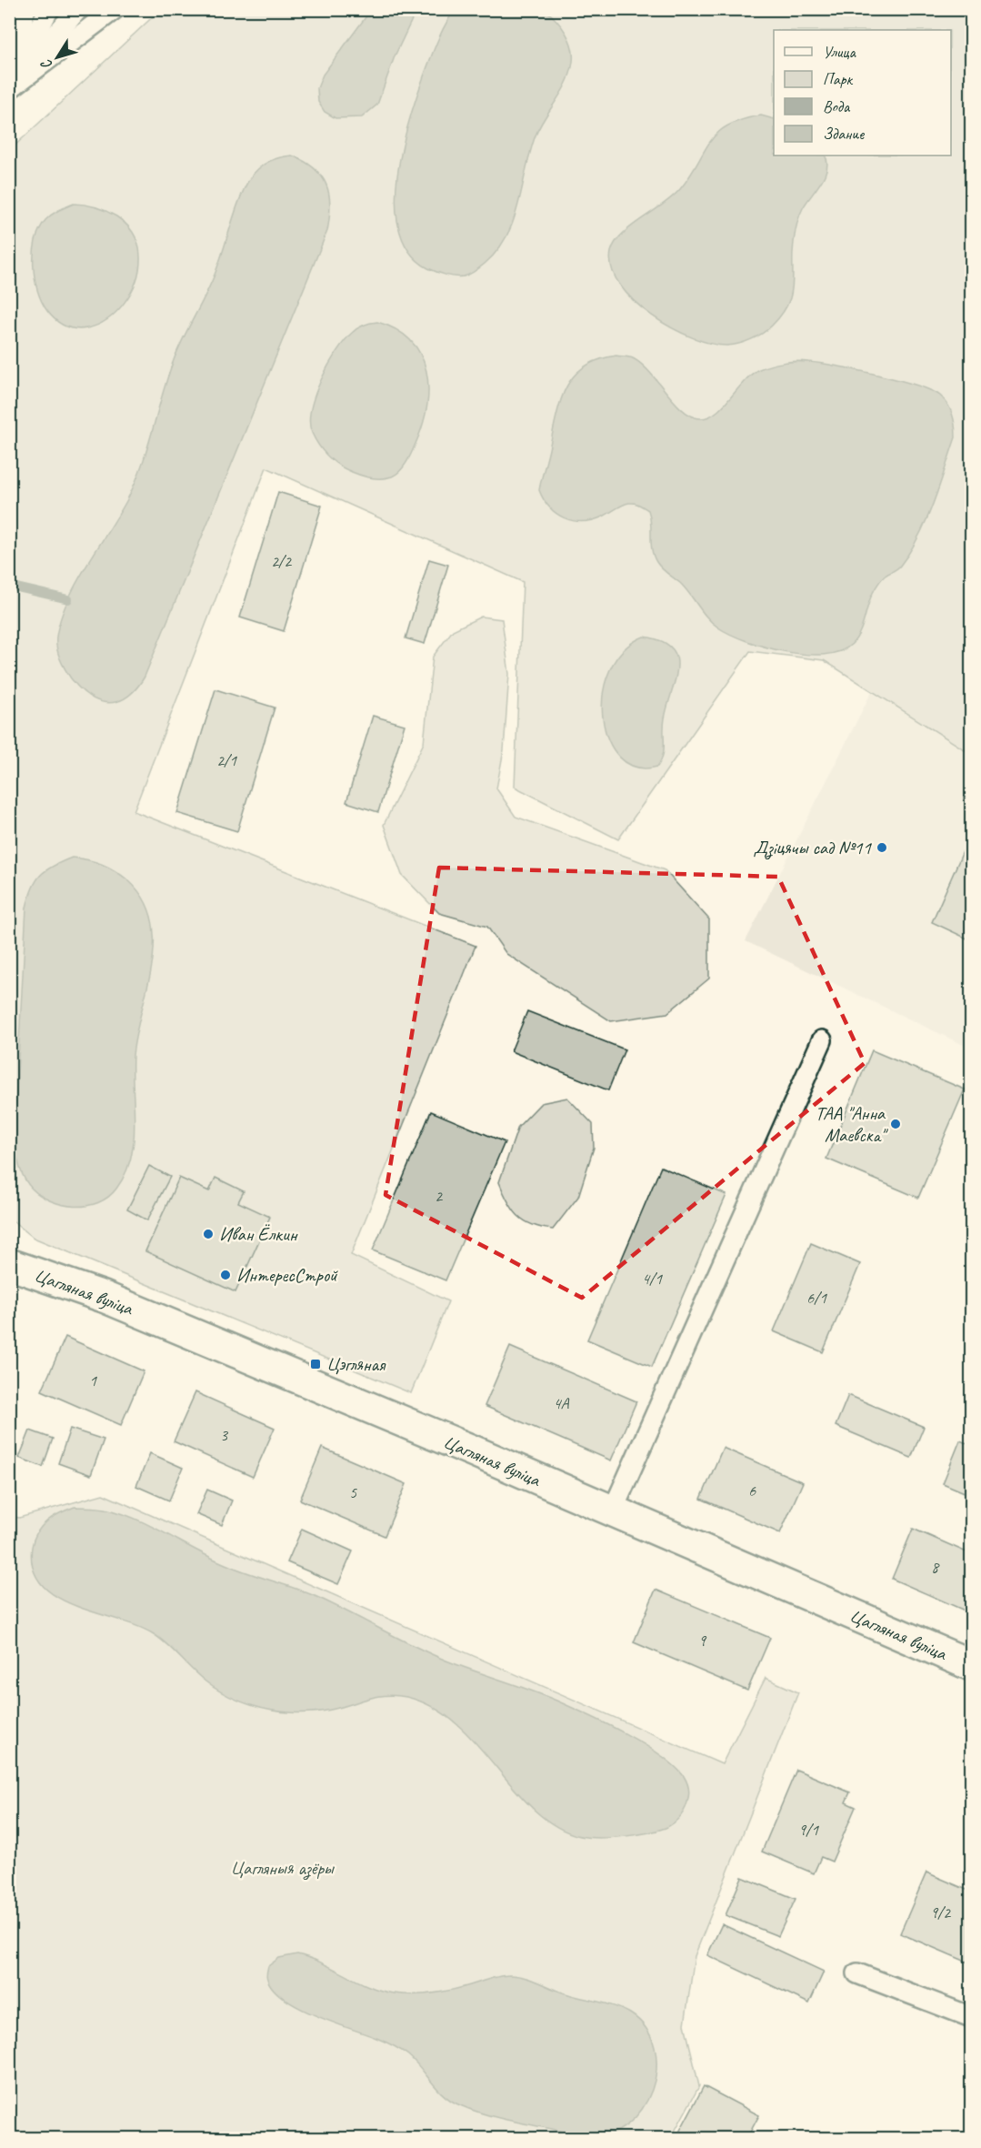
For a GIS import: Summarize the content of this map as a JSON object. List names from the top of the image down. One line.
{"streets":{"street":["Цагляная вуліца"]},"parks":["Цагляныя азёры"],"places":{"other":["Дзіцячы сад №11","ТАА \"Анна Маевска\"","Иван Ёлкин","ИнтересСтрой"],"transit":["Цэгляная"]},"house_numbers":["2/2","2/1","2","4/1","6/1","1","4А","3","6","5","8","9","9/1","9/2"],"legend":["Улица","Парк","Вода","Здание"],"north":"bottom left"}
